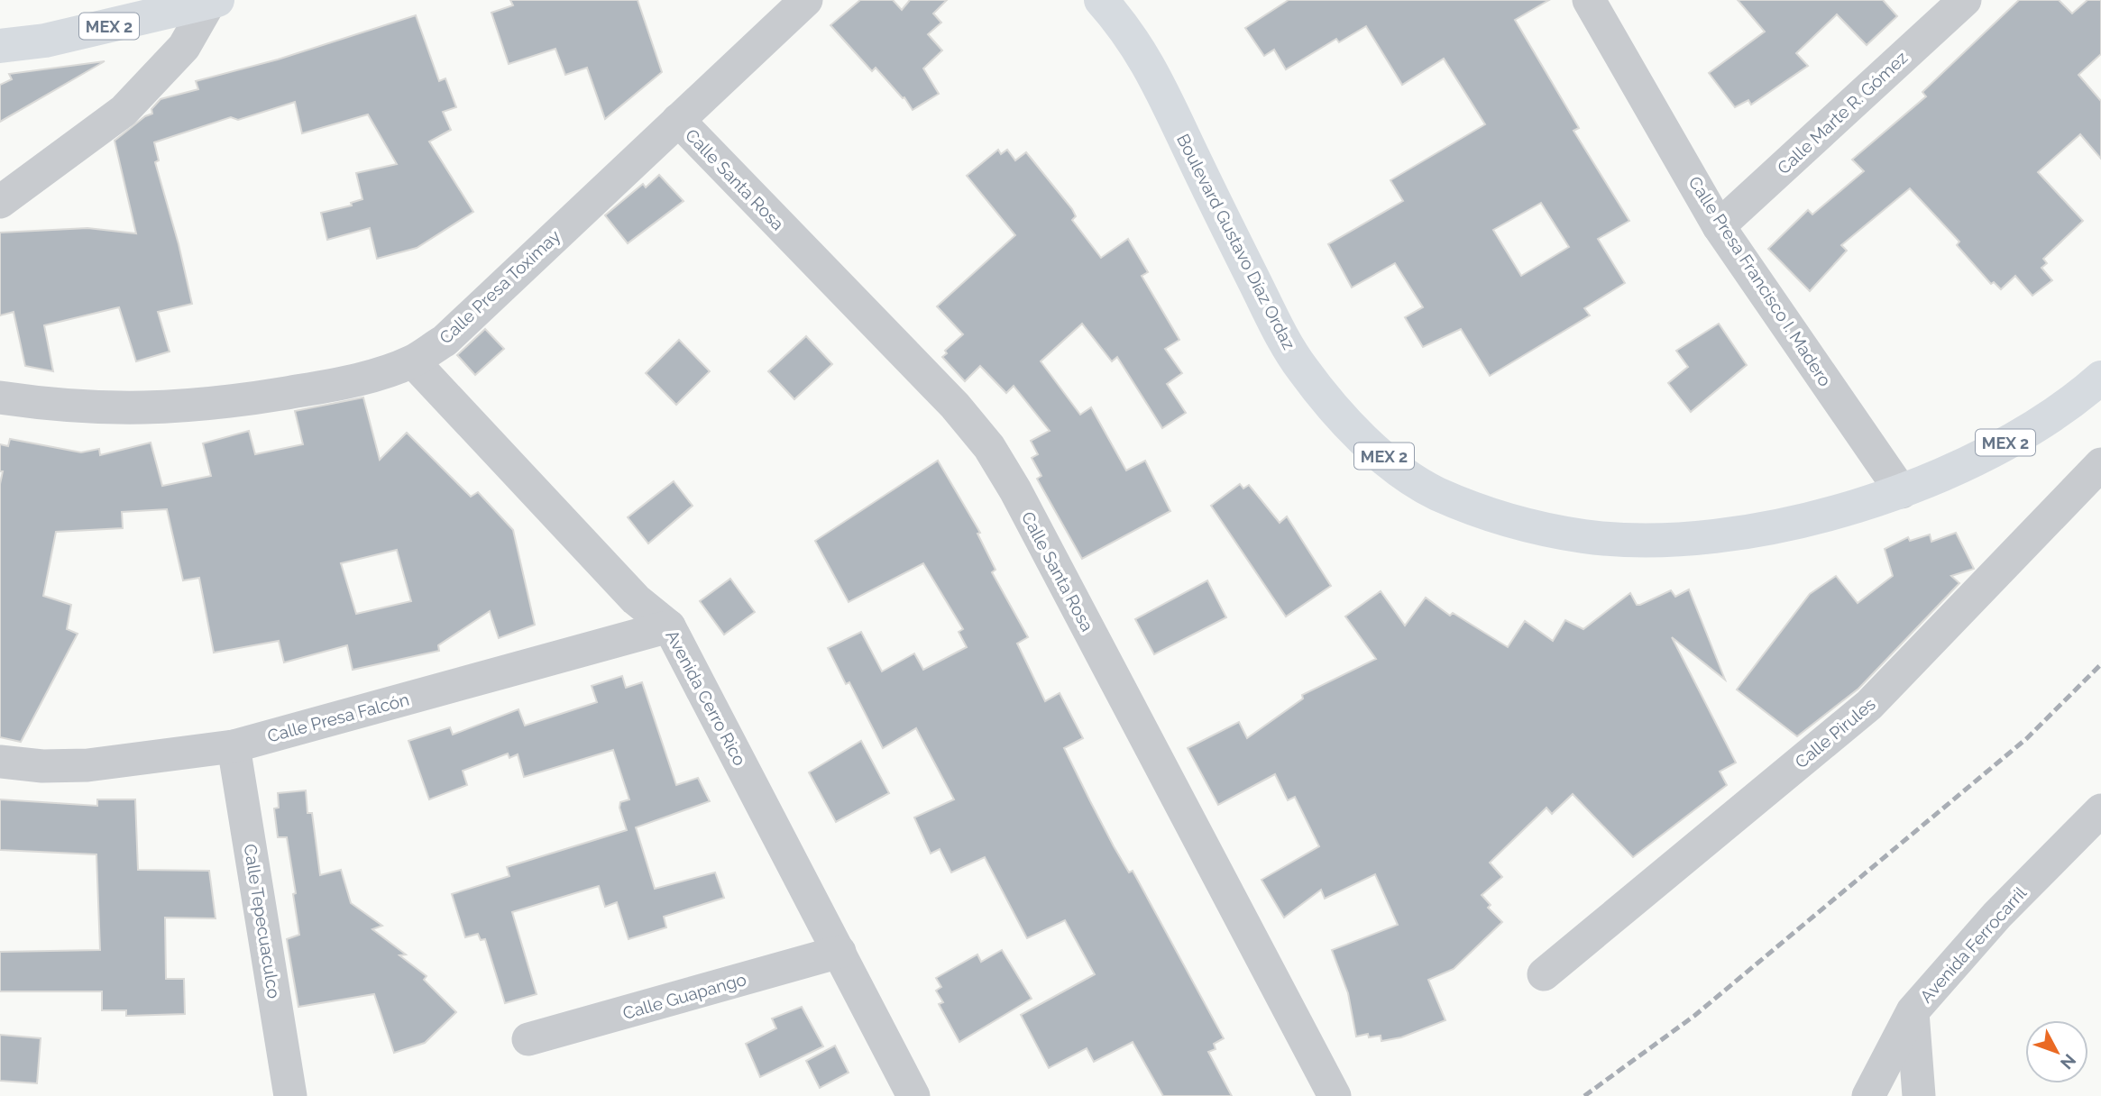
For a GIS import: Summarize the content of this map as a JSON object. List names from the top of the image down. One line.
{"streets":{"main road":["MEX 2","Boulevard Gustavo Díaz Ordaz"],"street":["Calle Marte R. Gómez","Calle Santa Rosa","Calle Presa Francisco I. Madero","Calle Presa Toximay","Avenida Cerro Rico","Calle Presa Falcón","Calle Pirules","Calle Tepecuaculco","Avenida Ferrocarril","Calle Guapango"]},"crossings":[["Calle Marte R. Gómez","Calle Presa Francisco I. Madero"],["Calle Santa Rosa","Calle Presa Toximay"],["Boulevard Gustavo Díaz Ordaz","Calle Presa Francisco I. Madero"],["Calle Presa Toximay","Avenida Cerro Rico"],["Avenida Cerro Rico","Calle Presa Falcón"],["Avenida Cerro Rico","Calle Guapango"],["Calle Presa Falcón","Calle Tepecuaculco"]],"north":"bottom right"}
